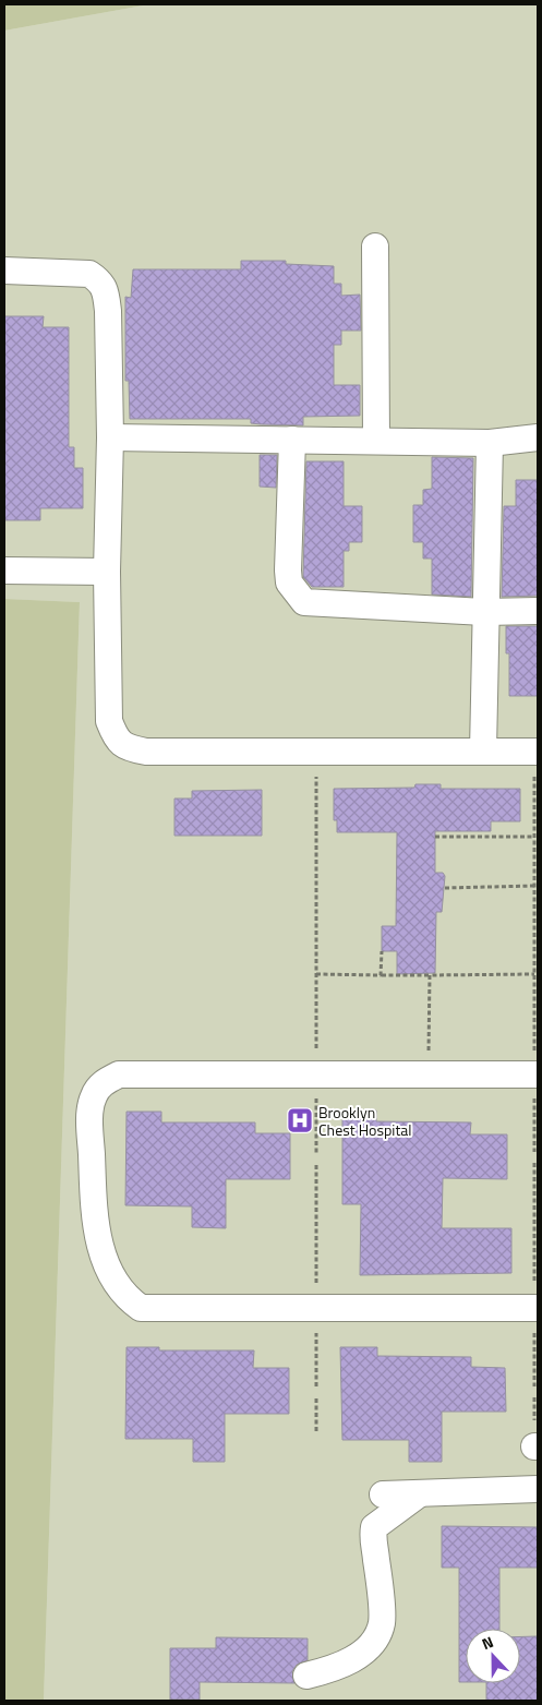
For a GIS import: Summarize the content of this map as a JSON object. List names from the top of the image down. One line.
{"places":{"hospital":["Brooklyn Chest Hospital"]},"north":"top"}
